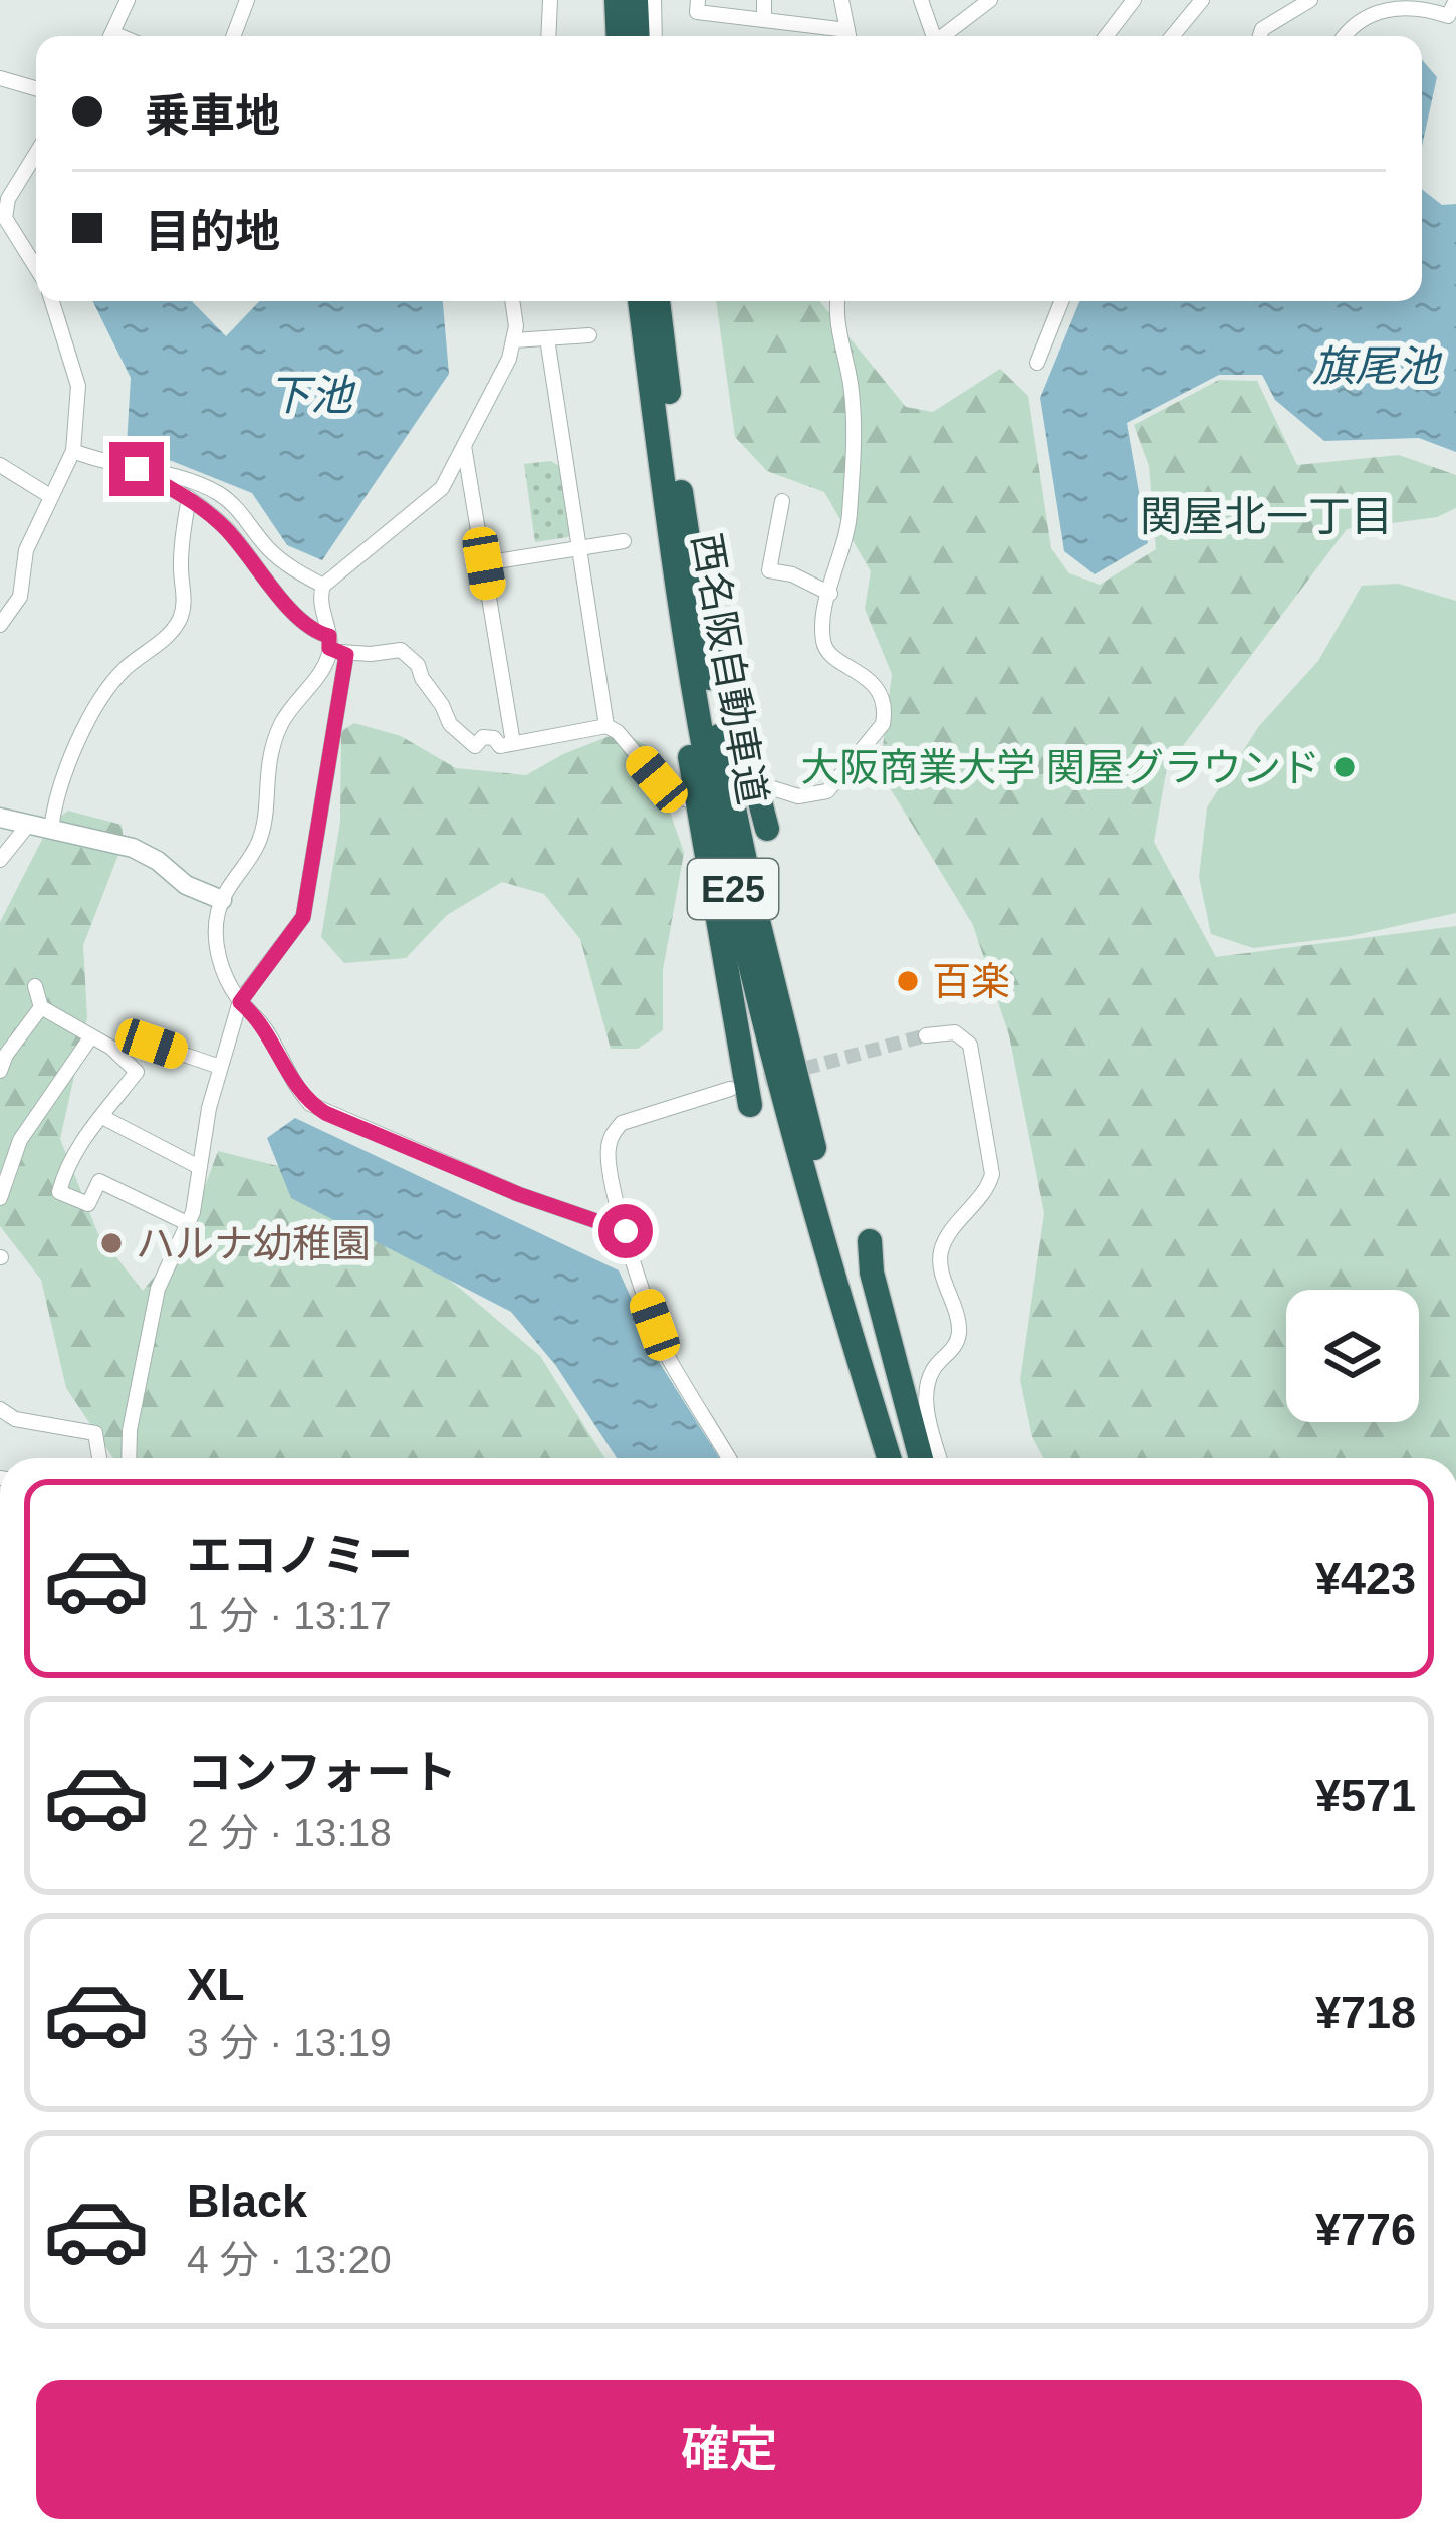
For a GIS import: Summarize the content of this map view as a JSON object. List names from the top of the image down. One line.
{"streets":{"highway":["西名阪自動車道","E25"]},"districts":["関屋北一丁目"],"water":["旗尾池","下池"],"places":["大阪商業大学 関屋グラウンド","百楽","ハルナ幼稚園"],"page":{"banner":["乗車地","目的地"],"list":[{"name":"エコノミー","note":"1 分 · 13:17","value":"¥423"},{"name":"コンフォート","note":"2 分 · 13:18","value":"¥571"},{"name":"XL","note":"3 分 · 13:19","value":"¥718"},{"name":"Black","note":"4 分 · 13:20","value":"¥776"}],"buttons":"確定"}}
